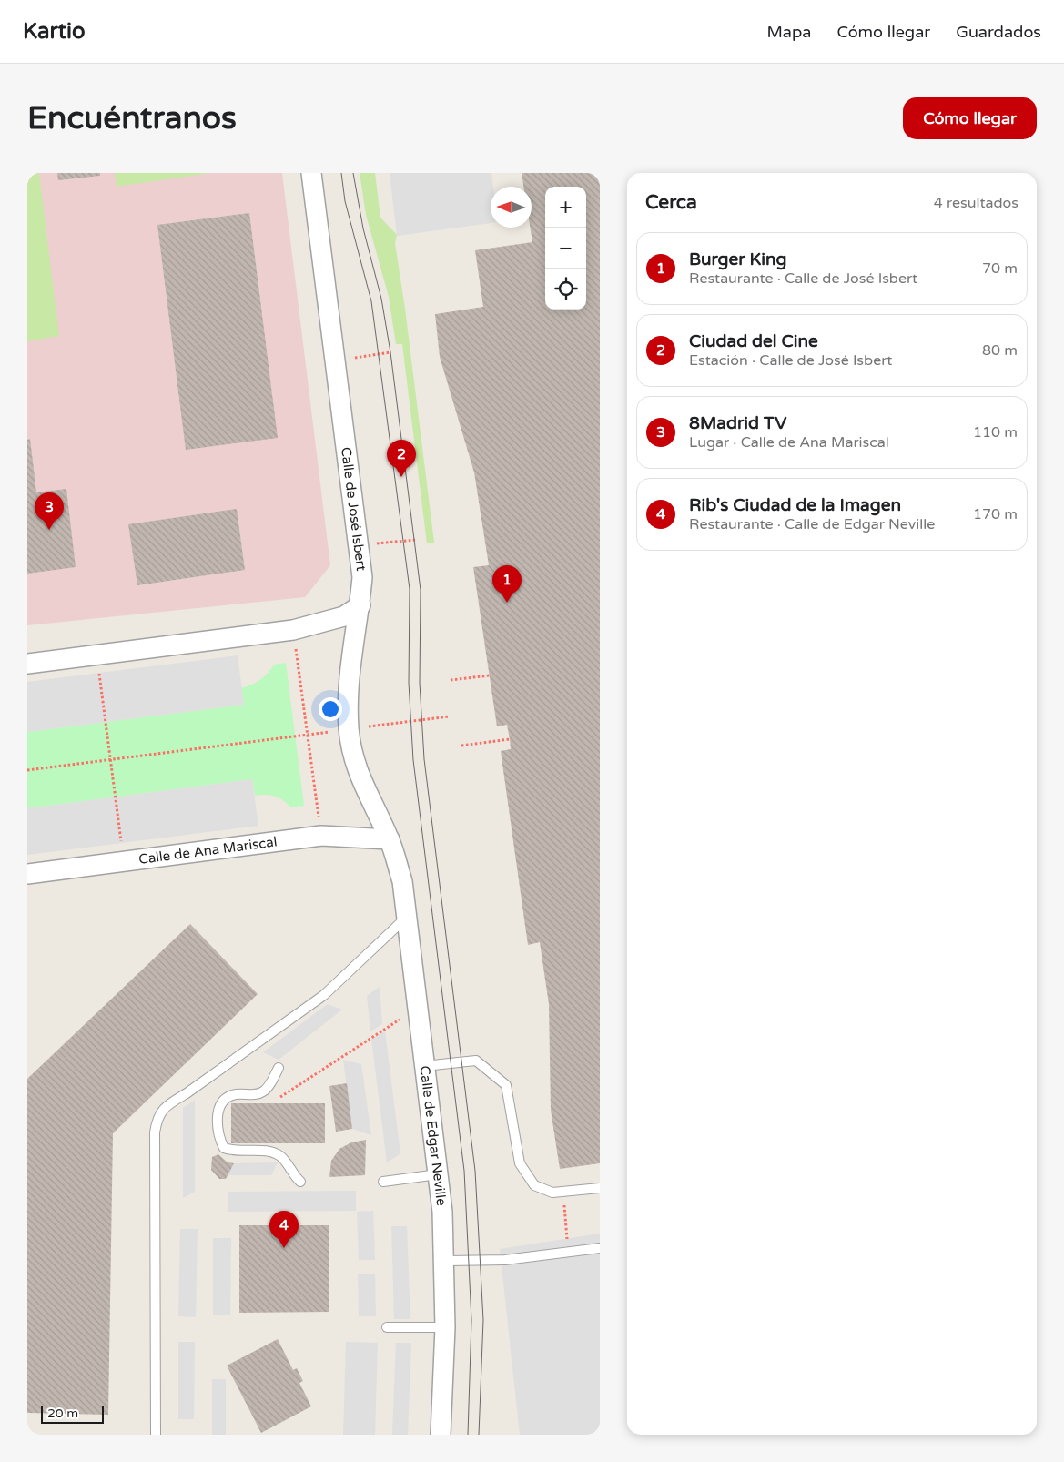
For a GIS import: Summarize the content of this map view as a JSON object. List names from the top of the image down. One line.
{"streets":{"street":["Calle de José Isbert","Calle de Ana Mariscal","Calle de Edgar Neville"]},"crossings":[["Calle de José Isbert","Calle de Ana Mariscal"],["Calle de José Isbert","Calle de Edgar Neville"],["Calle de Ana Mariscal","Calle de Edgar Neville"]],"scale_bar":"20 m","north":"left","page":{"header":"Kartio","nav":["Mapa","Cómo llegar","Guardados"],"buttons":"Cómo llegar","title":"Encuéntranos","heading":["Cerca","4 resultados"],"map_buttons":["+","−"],"list":[{"mark":"1","name":"Burger King","note":"Restaurante · Calle de José Isbert","value":"70 m"},{"mark":"2","name":"Ciudad del Cine","note":"Estación · Calle de José Isbert","value":"80 m"},{"mark":"3","name":"8Madrid TV","note":"Lugar · Calle de Ana Mariscal","value":"110 m"},{"mark":"4","name":"Rib's Ciudad de la Imagen","note":"Restaurante · Calle de Edgar Neville","value":"170 m"}],"pins":["2","3","1","4"],"scale":"20 m"}}
